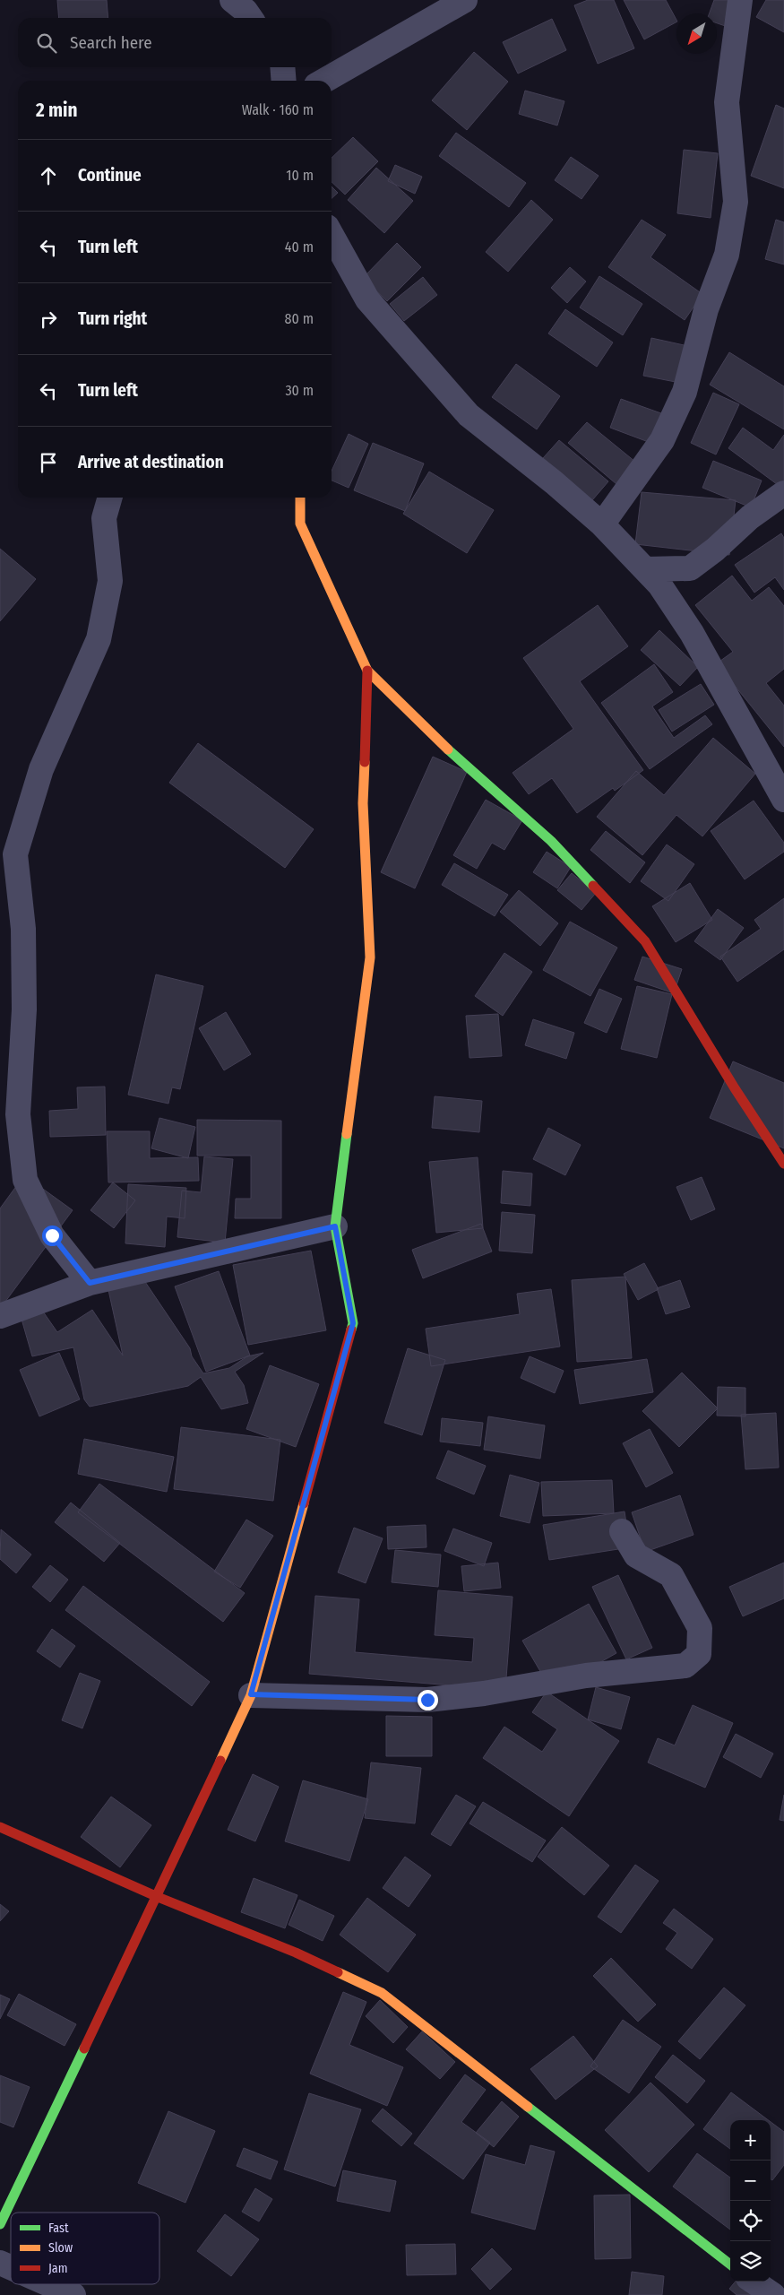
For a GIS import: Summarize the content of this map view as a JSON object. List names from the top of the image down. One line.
{"legend":["Fast","Slow","Jam"],"north":"bottom left","page":{"search":"Search here","heading":["2 min","Walk · 160 m"],"list":[["Continue","10 m"],["Turn left","40 m"],["Turn right","80 m"],["Turn left","30 m"],"Arrive at destination"],"map_buttons":["+","−"]}}
